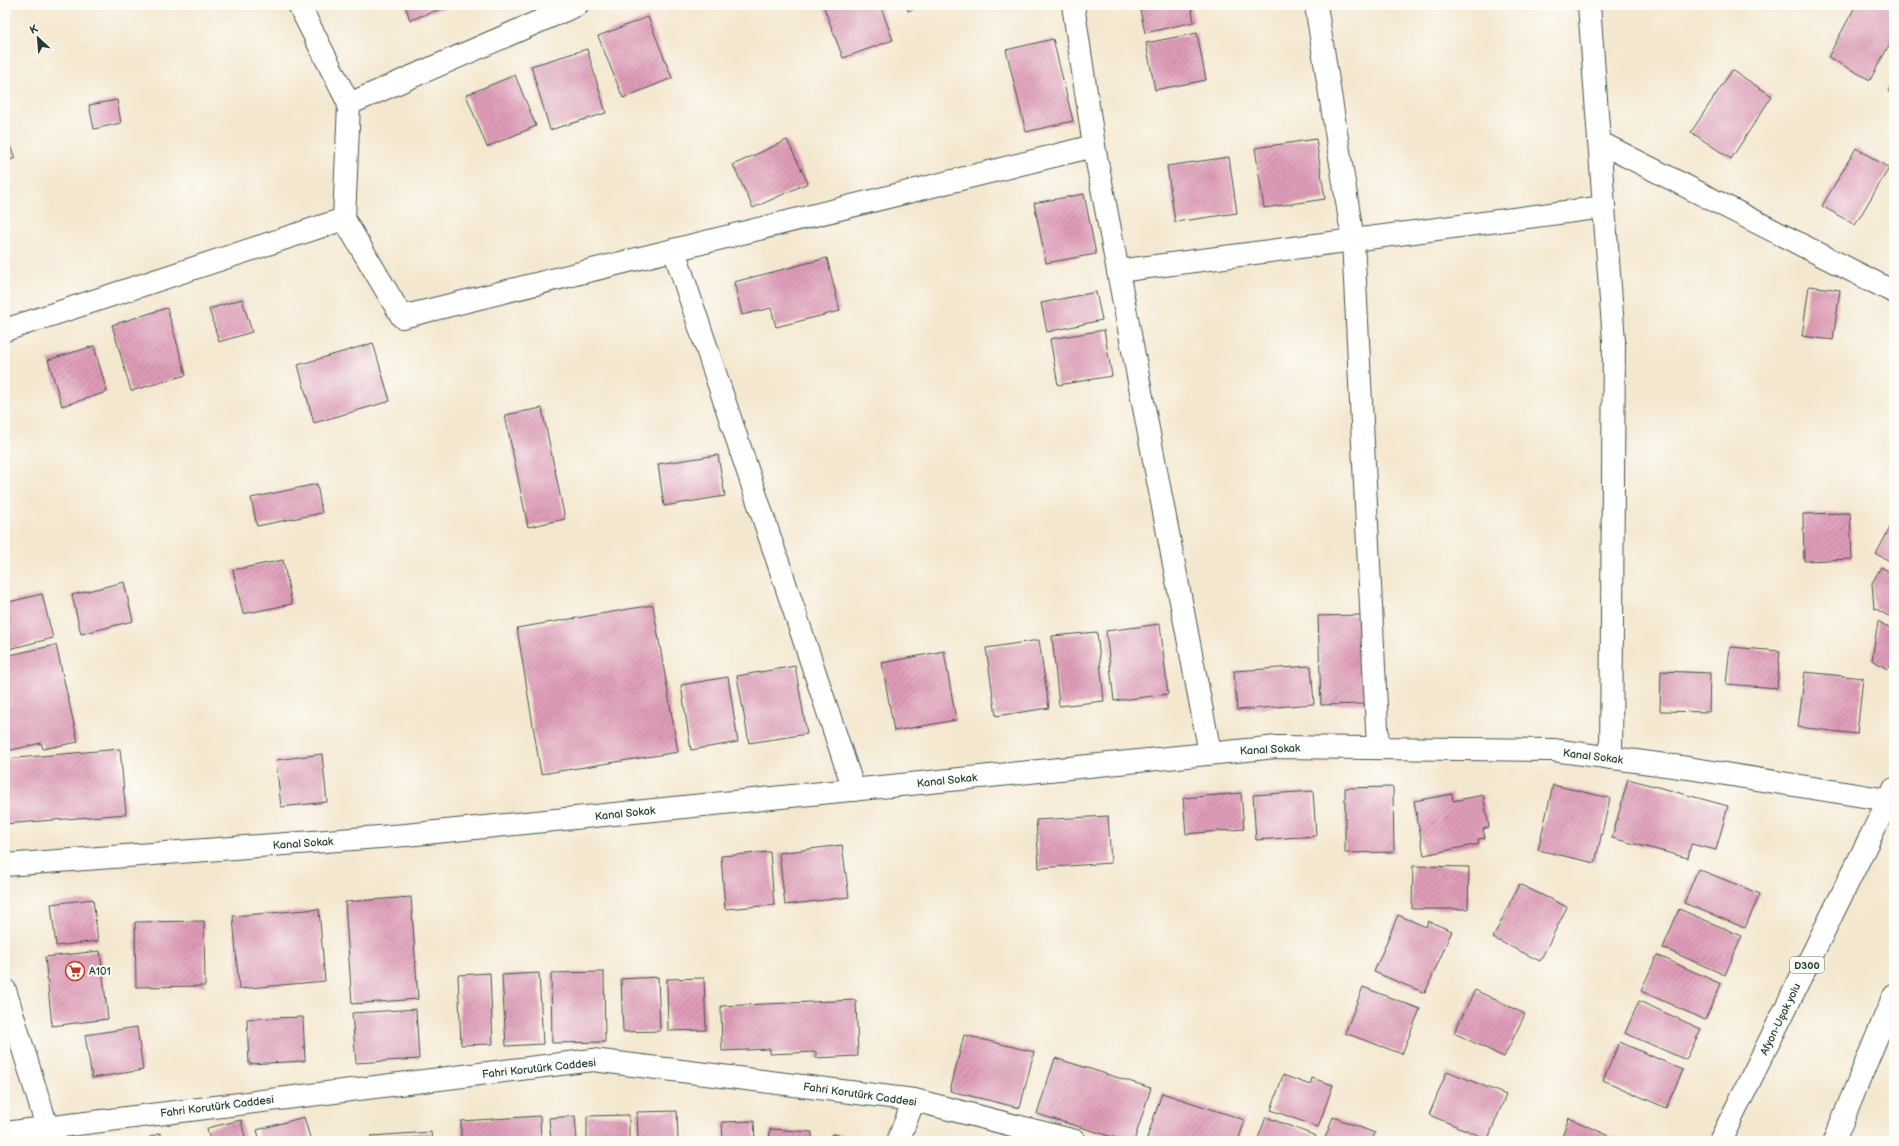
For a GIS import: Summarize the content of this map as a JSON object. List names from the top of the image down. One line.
{"streets":{"main road":["Kanal Sokak","D300","Afyon-Uşak yolu","Fahri Korutürk Caddesi"]},"crossings":[["Kanal Sokak","Afyon-Uşak yolu"]],"places":{"supermarket":["A101"]},"north":"top left"}
